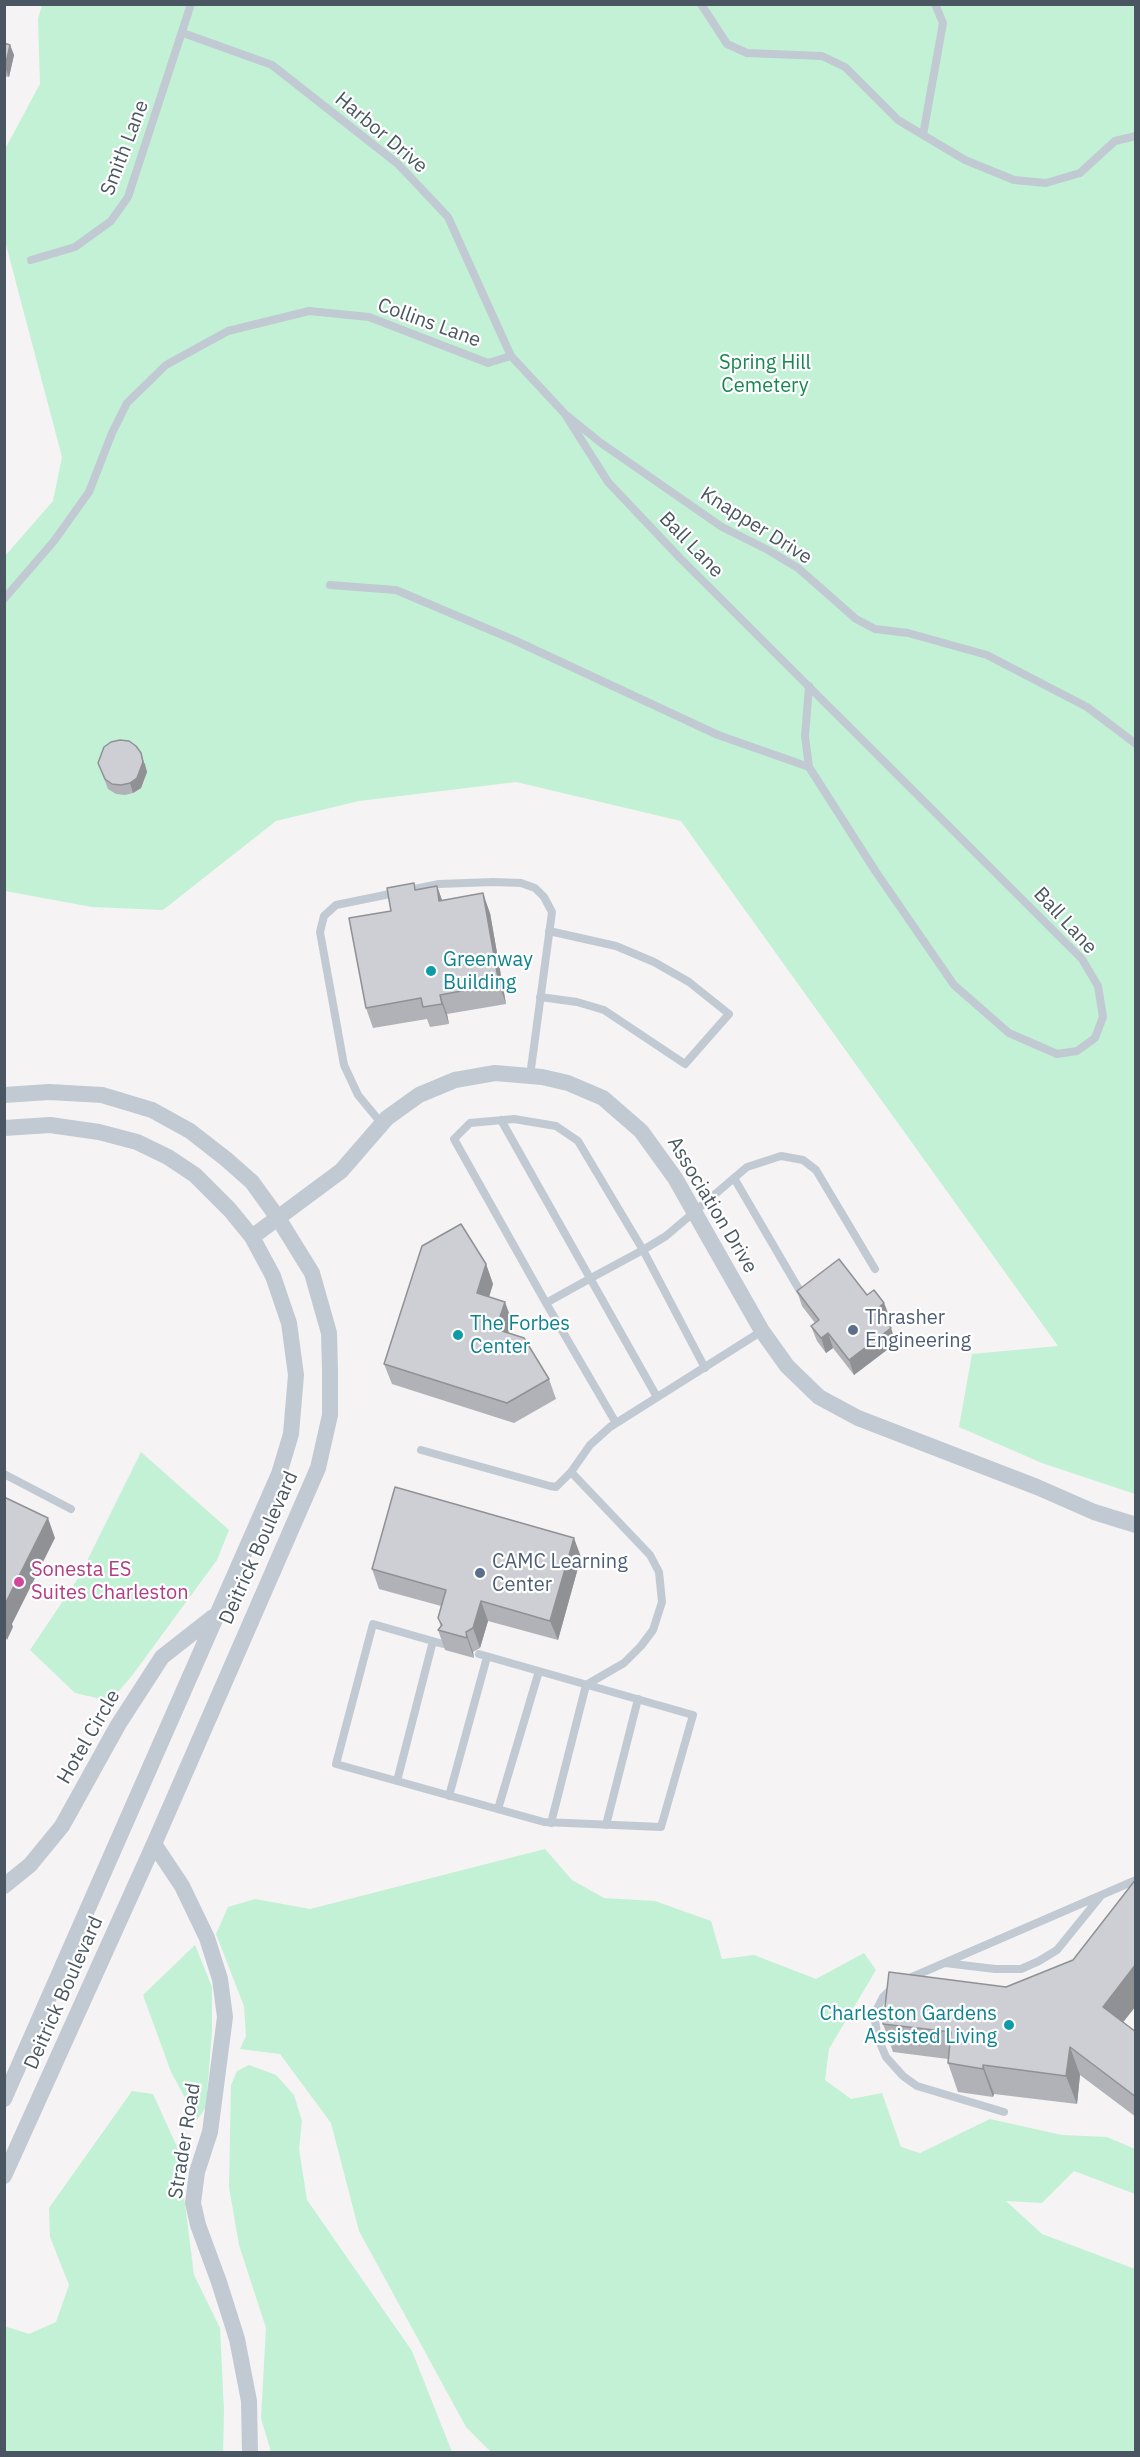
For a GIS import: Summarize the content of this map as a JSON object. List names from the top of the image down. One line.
{"streets":{"street":["Association Drive","Deitrick Boulevard","Hotel Circle","Strader Road"],"lane":["Harbor Drive","Smith Lane","Collins Lane","Knapper Drive","Ball Lane"]},"crossings":[["Harbor Drive","Smith Lane"],["Harbor Drive","Collins Lane"],["Harbor Drive","Knapper Drive"],["Collins Lane","Knapper Drive"],["Knapper Drive","Ball Lane"],["Association Drive","Deitrick Boulevard"],["Deitrick Boulevard","Hotel Circle"],["Deitrick Boulevard","Strader Road"]],"parks":["Spring Hill Cemetery"],"places":["Greenway Building","Thrasher Engineering","The Forbes Center","CAMC Learning Center","Sonesta ES Suites Charleston","Charleston Gardens Assisted Living"]}
